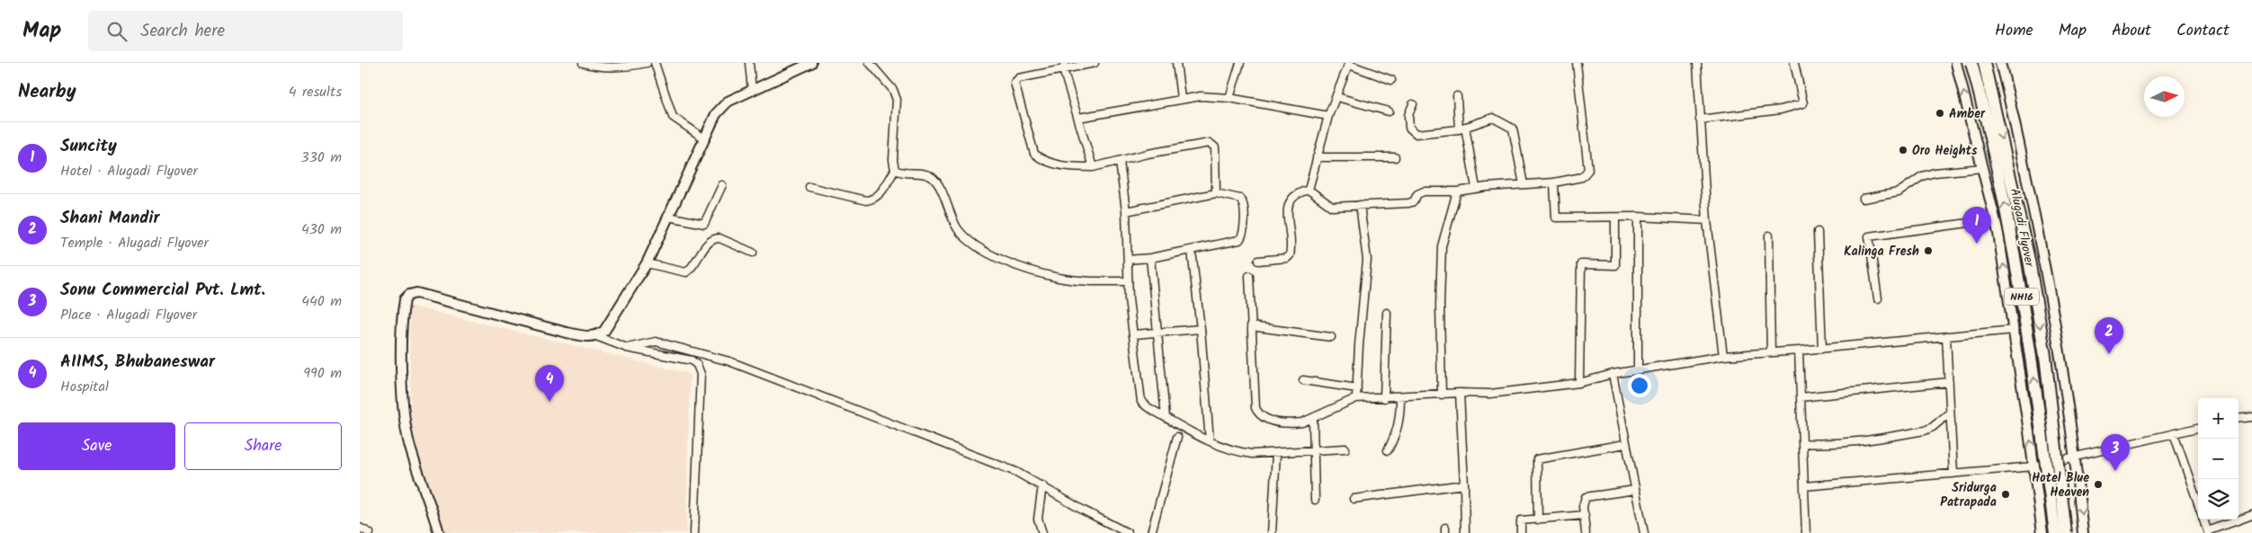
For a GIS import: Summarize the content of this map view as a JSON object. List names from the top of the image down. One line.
{"streets":{"highway":["Alugadi Flyover","NH16"]},"places":["Amber","Oro Heights","Kalinga Fresh","Hotel Blue Heaven","Sridurga Patrapada"],"north":"right","page":{"header":"Map","search":"Search here","nav":["Home","Map","About","Contact"],"heading":["Nearby","4 results"],"list":[{"mark":"1","name":"Suncity","note":"Hotel · Alugadi Flyover","value":"330 m"},{"mark":"2","name":"Shani Mandir","note":"Temple · Alugadi Flyover","value":"430 m"},{"mark":"3","name":"Sonu Commercial Pvt. Lmt.","note":"Place · Alugadi Flyover","value":"440 m"},{"mark":"4","name":"AIIMS, Bhubaneswar","note":"Hospital","value":"990 m"}],"pins":["1","2","4","3"],"map_buttons":["+","−"],"buttons":["Save","Share"]}}
